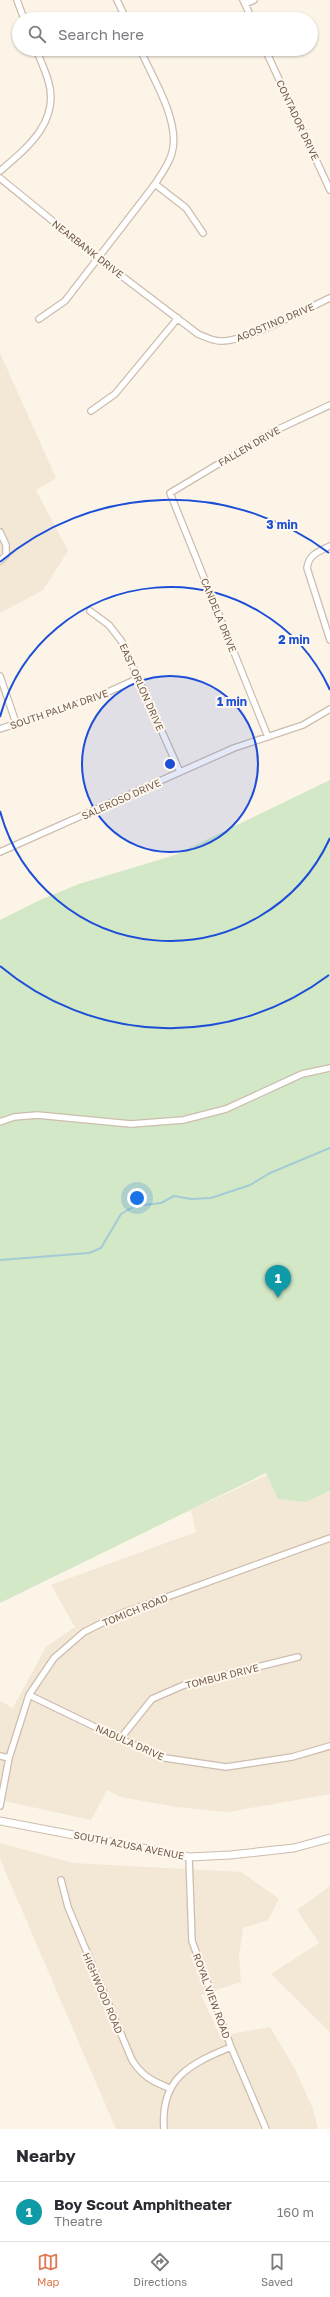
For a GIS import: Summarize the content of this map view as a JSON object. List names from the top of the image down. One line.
{"streets":{"street":["CONTADOR DRIVE","NEARBANK DRIVE","AGOSTINO DRIVE","FALLEN DRIVE","CANDELA DRIVE","EAST ORLON DRIVE","SOUTH PALMA DRIVE","SALEROSO DRIVE","TOMICH ROAD","TOMBUR DRIVE","NADULA DRIVE","SOUTH AZUSA AVENUE","HIGHWOOD ROAD","ROYAL VIEW ROAD"]},"crossings":[["NEARBANK DRIVE","AGOSTINO DRIVE"],["FALLEN DRIVE","CANDELA DRIVE"],["CANDELA DRIVE","SALEROSO DRIVE"],["EAST ORLON DRIVE","SOUTH PALMA DRIVE"],["EAST ORLON DRIVE","SALEROSO DRIVE"],["TOMICH ROAD","NADULA DRIVE"],["TOMBUR DRIVE","NADULA DRIVE"],["SOUTH AZUSA AVENUE","ROYAL VIEW ROAD"]],"page":{"search":"Search here","pins":"1","heading":"Nearby","list":[{"mark":"1","name":"Boy Scout Amphitheater","note":"Theatre","value":"160 m"}],"nav":["Map","Directions","Saved"]},"rings":["3 min","2 min","1 min"]}
